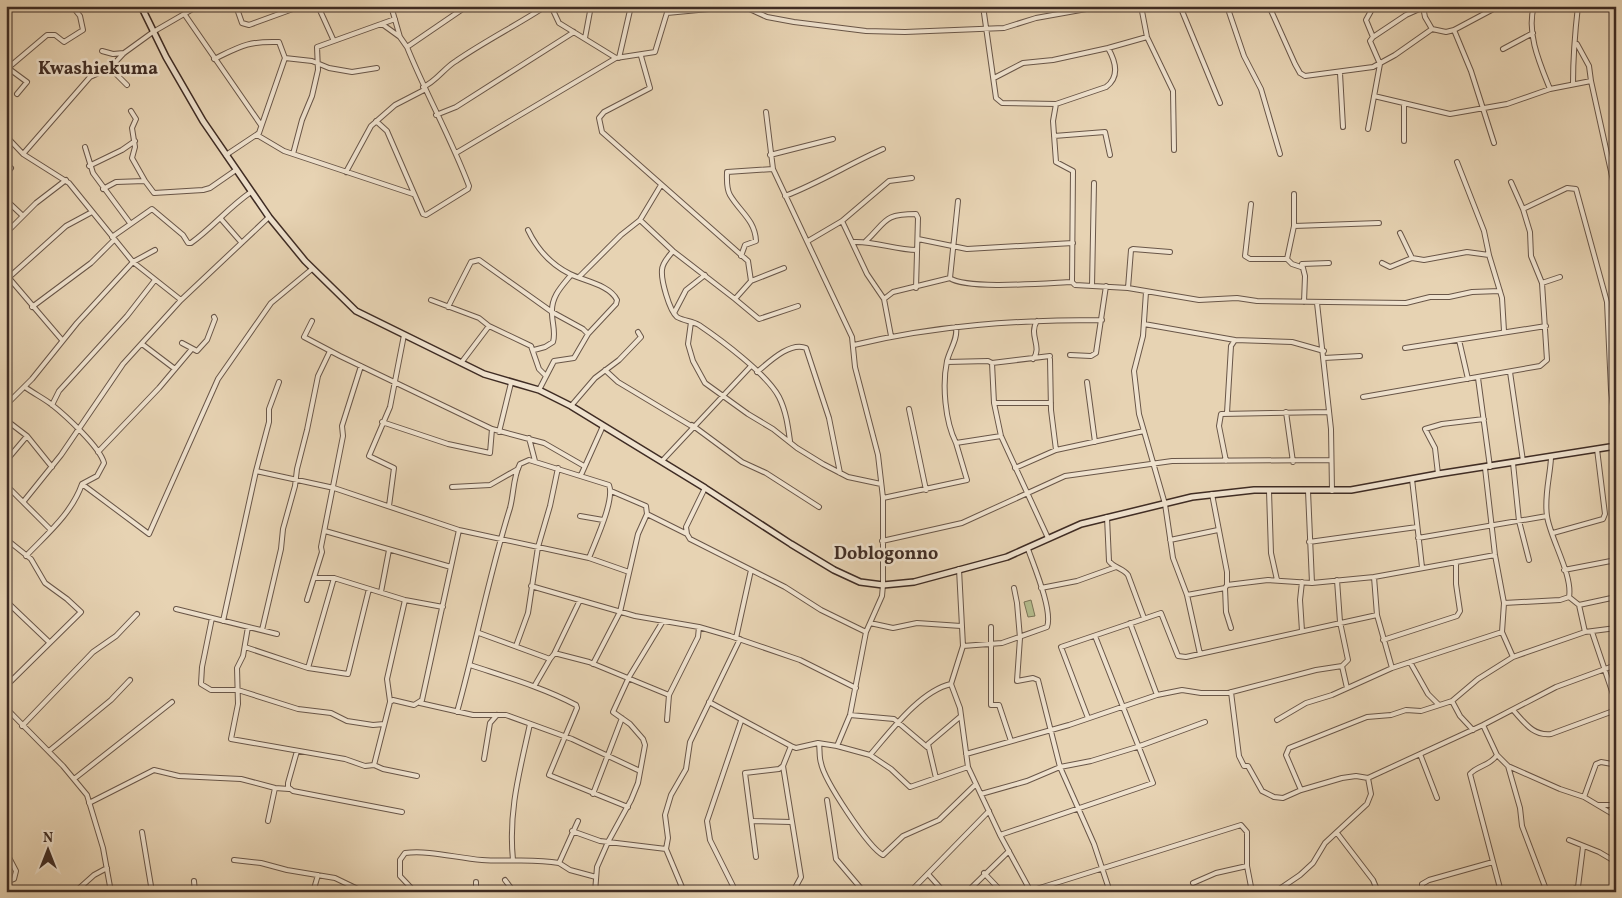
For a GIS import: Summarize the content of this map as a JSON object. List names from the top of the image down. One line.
{"districts":["Kwashiekuma","Doblogonno"],"north":"top"}
